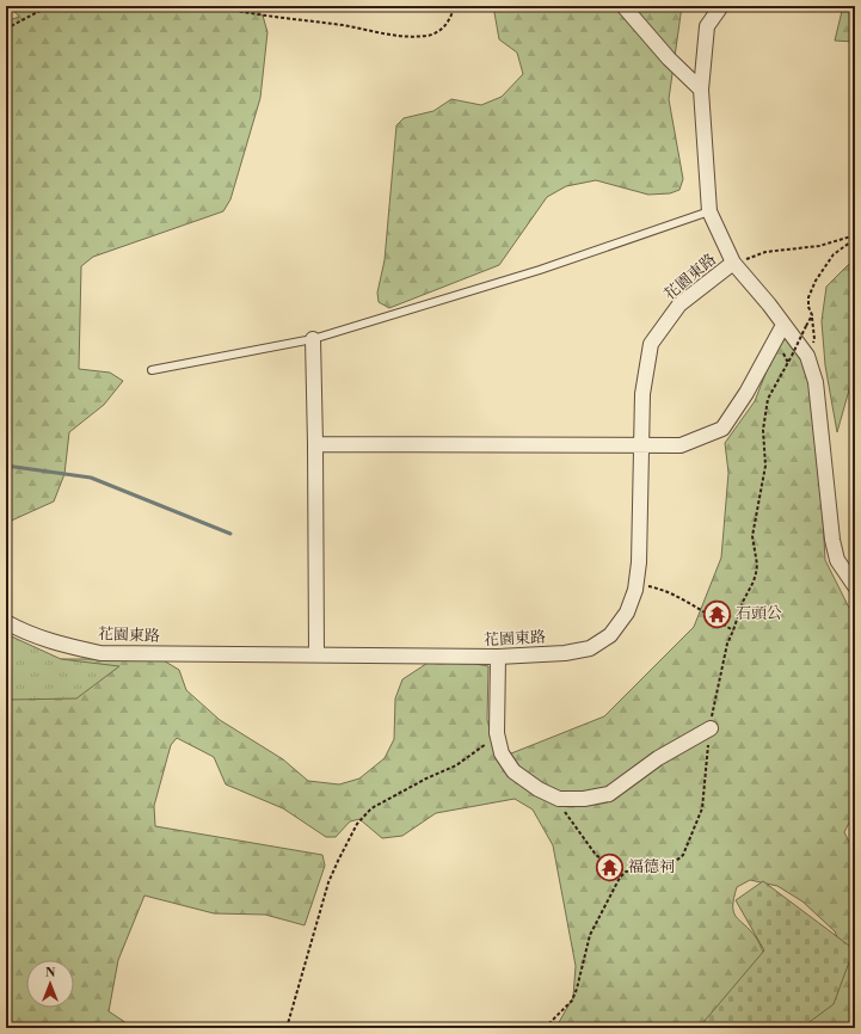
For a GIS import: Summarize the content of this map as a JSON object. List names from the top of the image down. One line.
{"streets":{"street":["花園東路"]},"places":{"temple":["石頭公","福德祠"]},"north":"top"}
